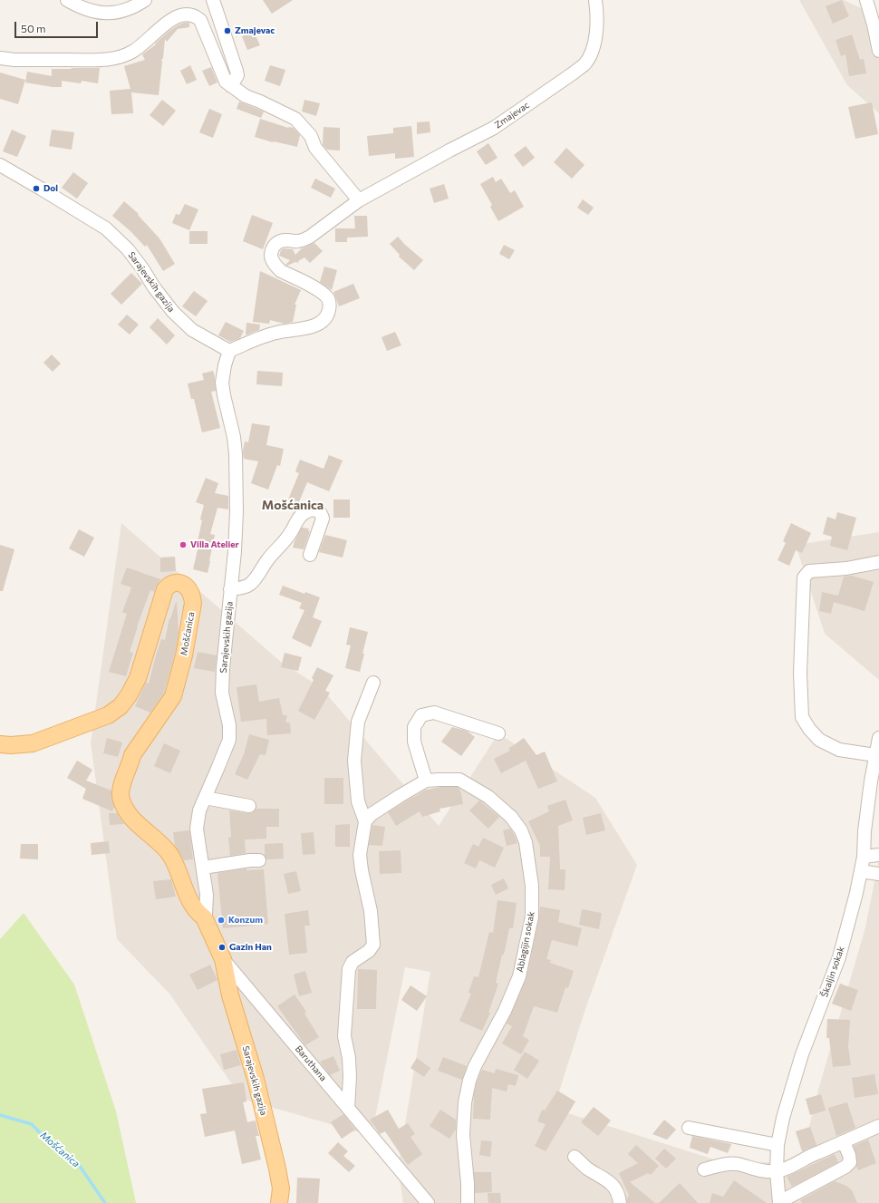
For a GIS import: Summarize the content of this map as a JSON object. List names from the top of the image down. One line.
{"streets":{"main road":["Sarajevskih gazija","Mošćanica","Baruthana"],"street":["Zmajevac","Ablagijin sokak","Škaljin sokak"]},"crossings":[["Sarajevskih gazija","Mošćanica"],["Sarajevskih gazija","Baruthana"],["Mošćanica","Baruthana"]],"districts":["Mošćanica"],"water":["Mošćanica"],"places":["Zmajevac","Dol","Villa Atelier","Konzum","Gazin Han"],"scale_bar":"50 m"}
